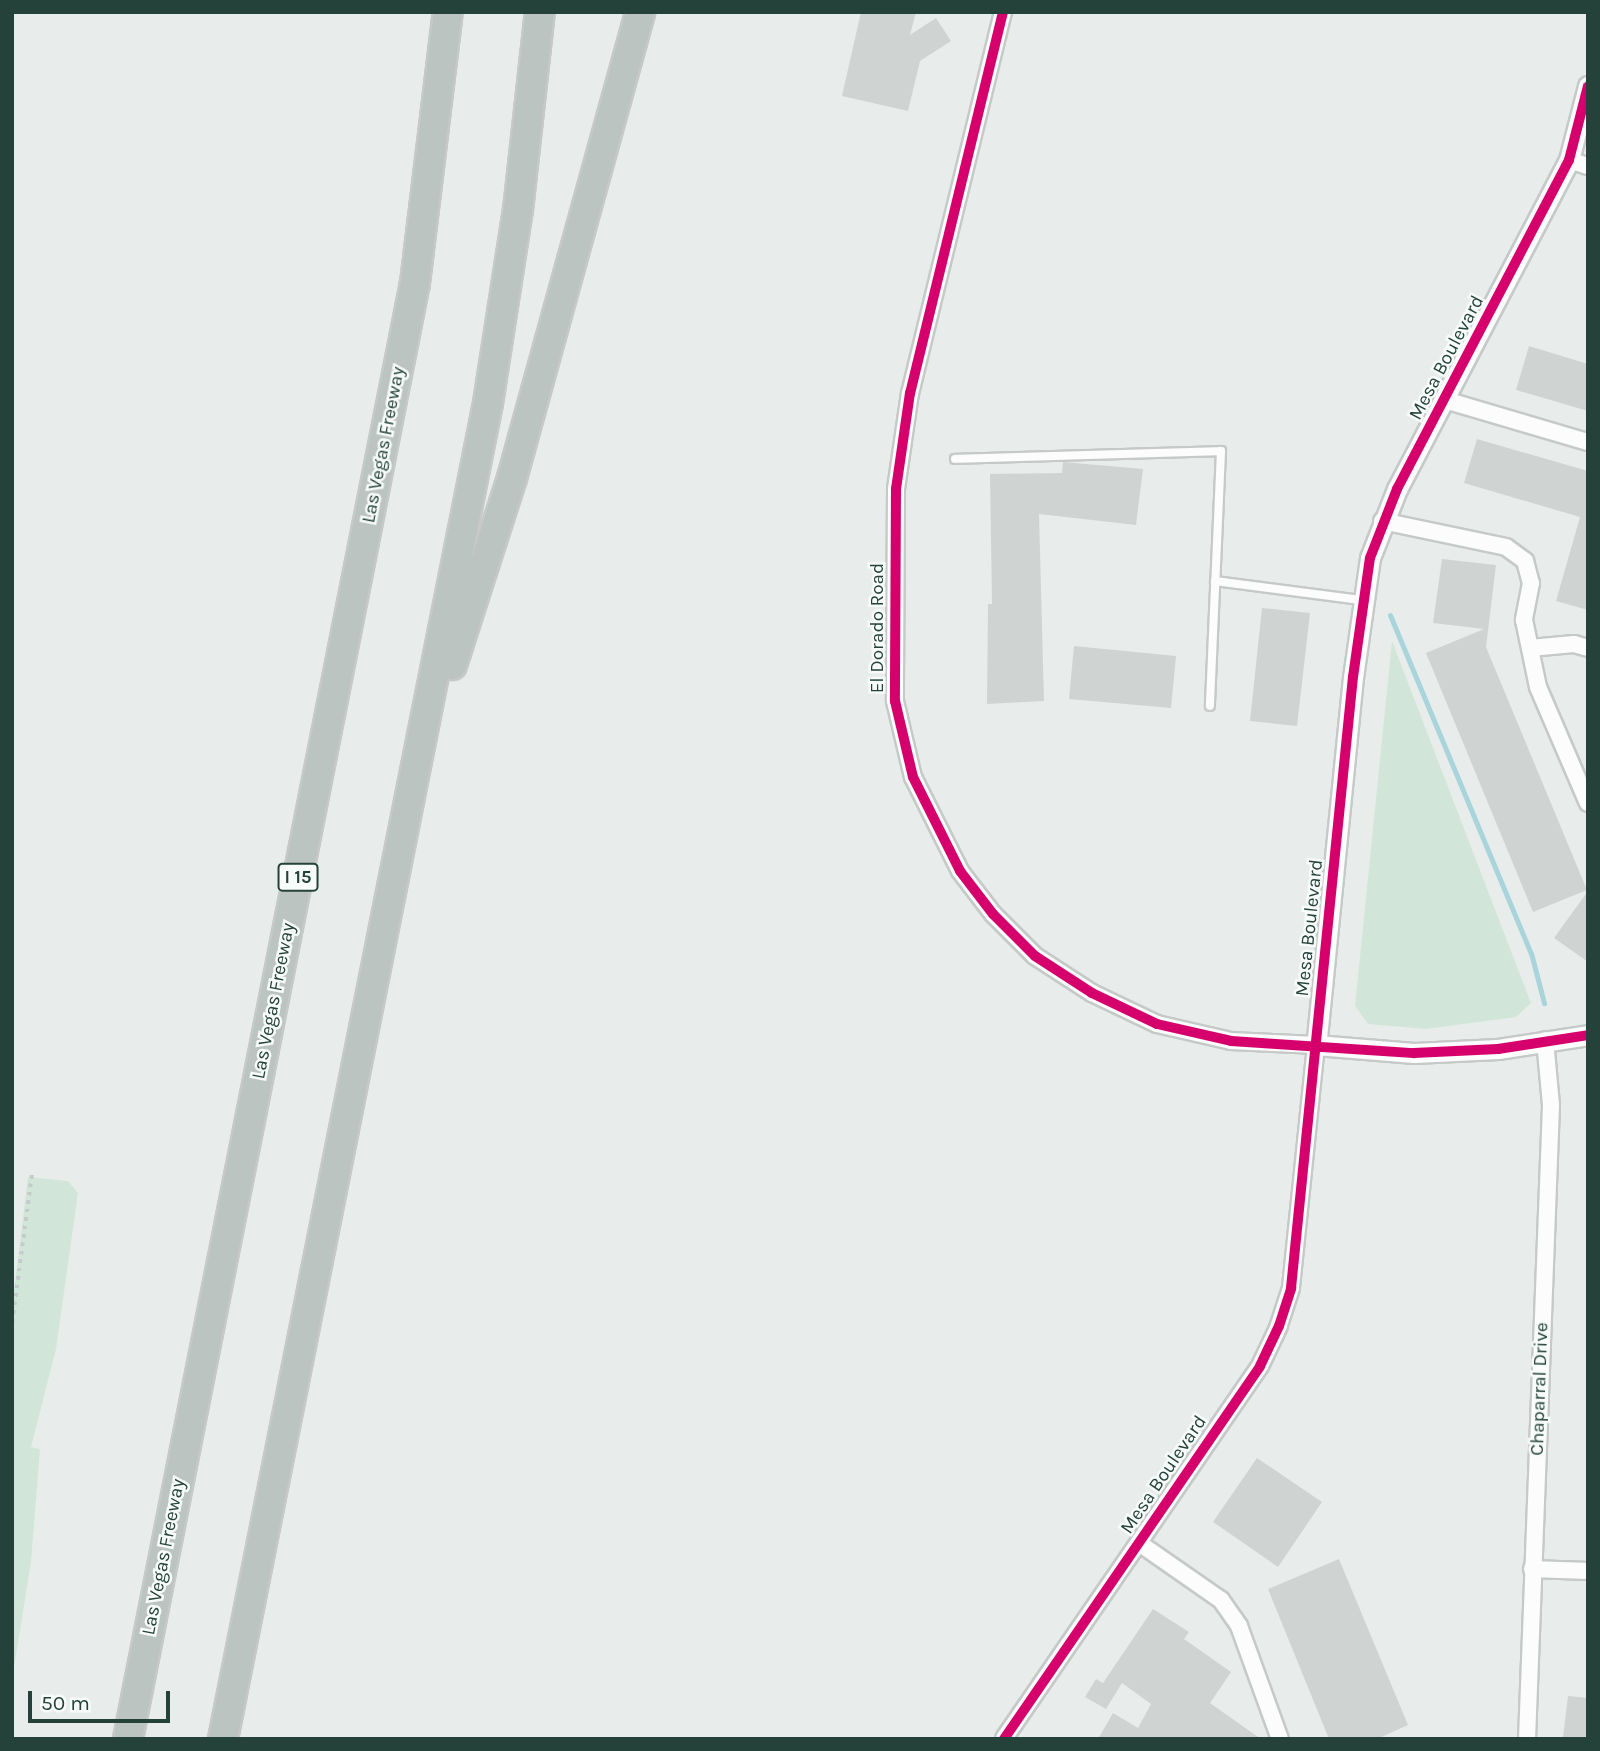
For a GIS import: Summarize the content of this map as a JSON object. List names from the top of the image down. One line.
{"streets":{"highway":["Las Vegas Freeway","I 15"],"street":["Mesa Boulevard","El Dorado Road","Chaparral Drive"]},"crossings":[["Mesa Boulevard","El Dorado Road"]],"scale_bar":"50 m"}
